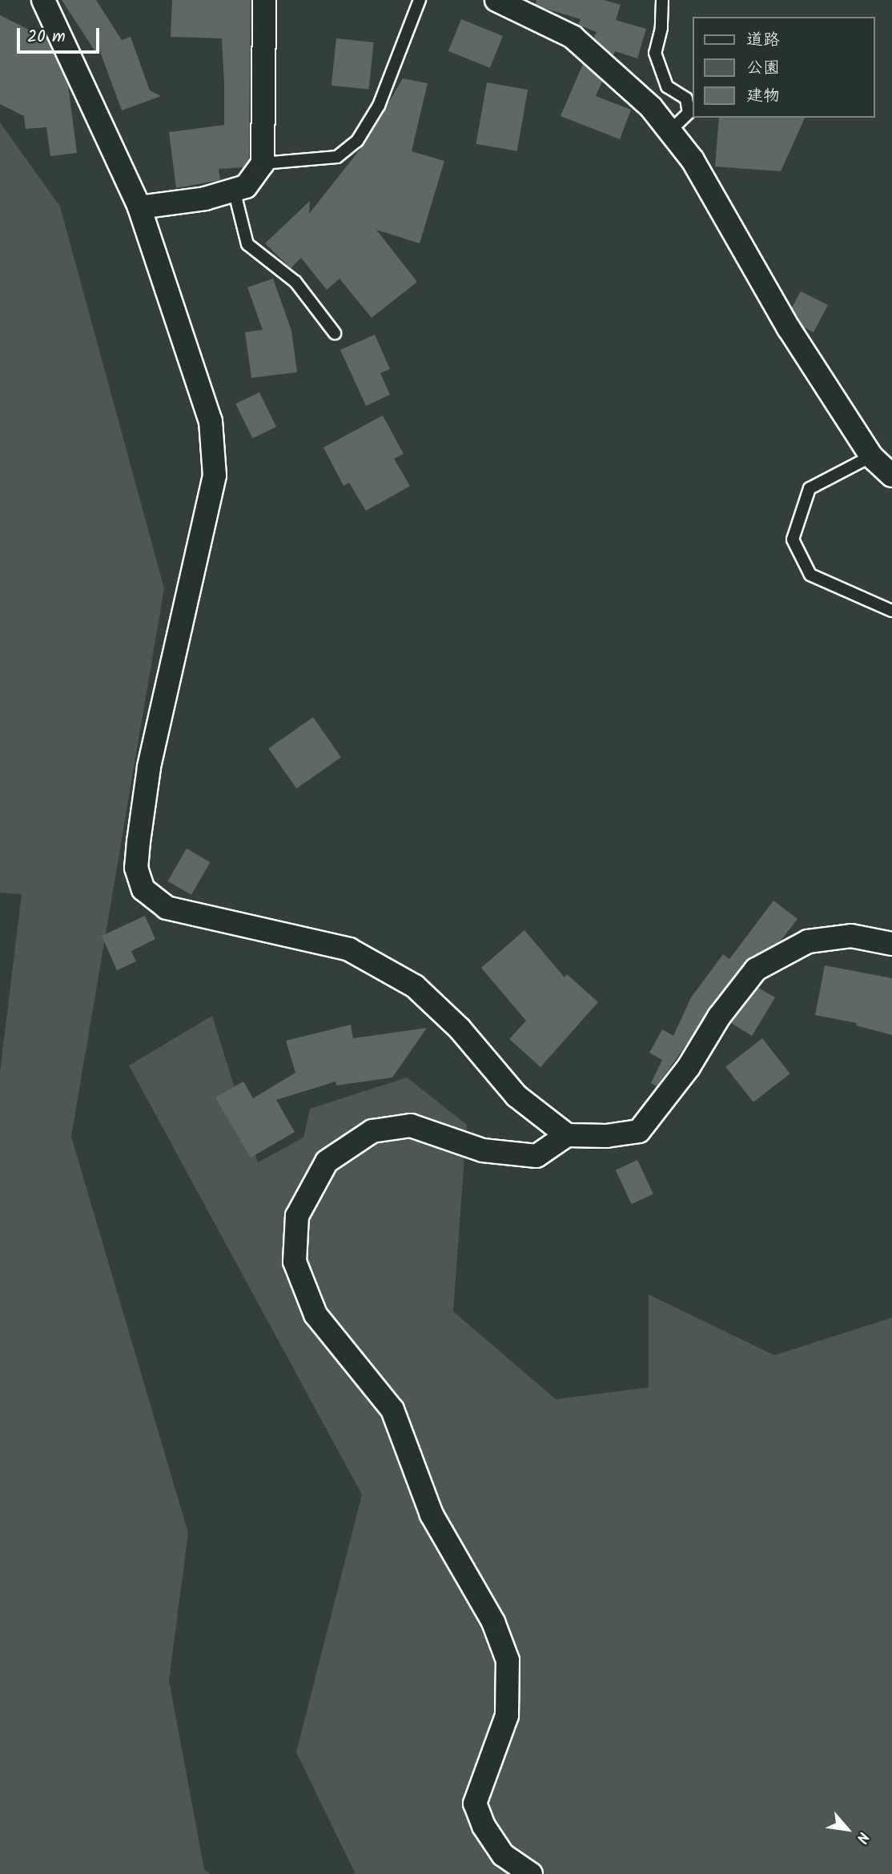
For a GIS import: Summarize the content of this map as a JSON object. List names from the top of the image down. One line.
{"legend":["道路","公園","建物"],"scale_bar":"20 m","north":"bottom right"}
